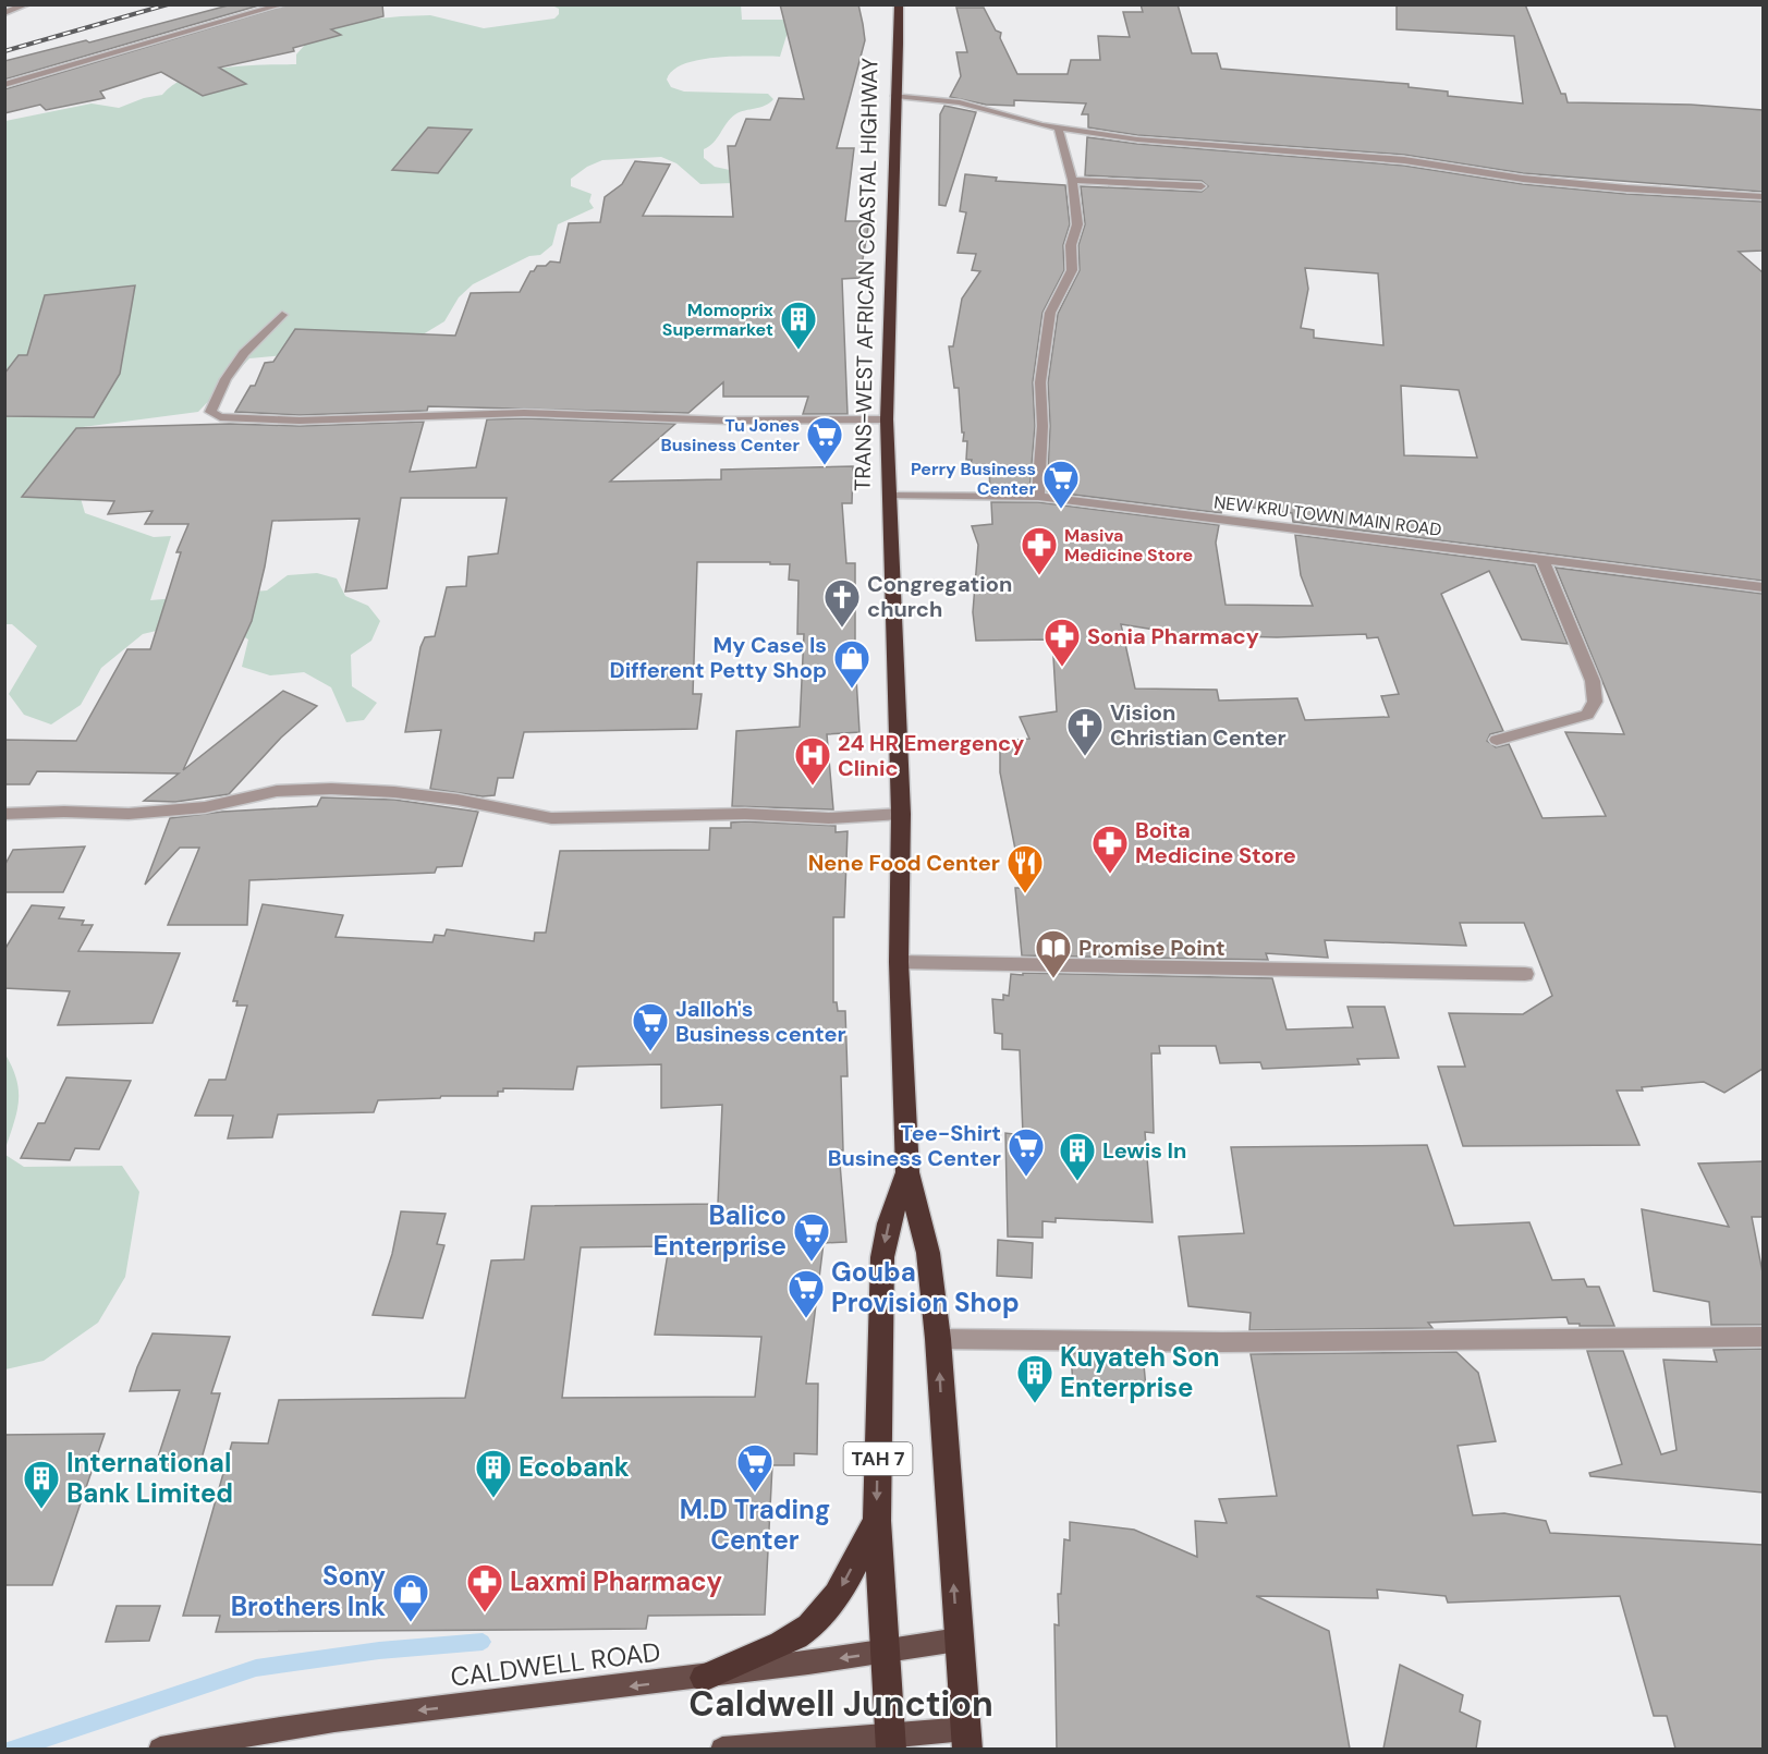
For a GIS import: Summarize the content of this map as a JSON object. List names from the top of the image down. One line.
{"streets":{"highway":["TRANS-WEST AFRICAN COASTAL HIGHWAY","TAH 7"],"main road":["CALDWELL ROAD"],"street":["NEW KRU TOWN MAIN ROAD"]},"crossings":[["TRANS-WEST AFRICAN COASTAL HIGHWAY","NEW KRU TOWN MAIN ROAD"],["TRANS-WEST AFRICAN COASTAL HIGHWAY","CALDWELL ROAD"]],"one_way":["CALDWELL ROAD"],"districts":["Caldwell Junction"],"places":{"building":["Momoprix Supermarket","Lewis In","Kuyateh Son Enterprise","Ecobank","International Bank Limited"],"supermarket":["Tu Jones Business Center","Perry Business Center","Jalloh's Business center","Tee-Shirt Business Center","Balico Enterprise","Gouba Provision Shop","M.D Trading Center"],"pharmacy":["Masiva Medicine Store","Sonia Pharmacy","Boita Medicine Store","Laxmi Pharmacy"],"church":["Congregation church","Vision Christian Center"],"shop":["My Case Is Different Petty Shop","Sony Brothers Ink"],"hospital":["24 HR Emergency Clinic"],"restaurant":["Nene Food Center"],"library":["Promise Point"]}}
